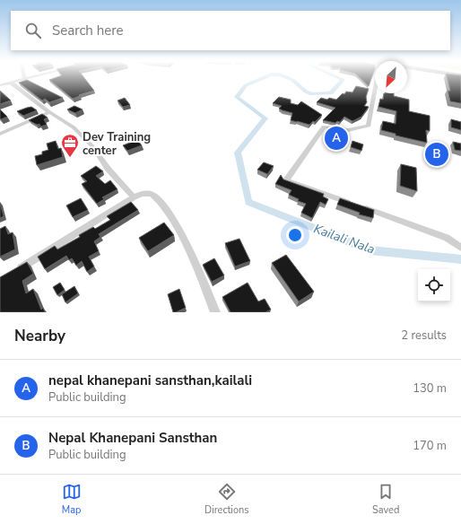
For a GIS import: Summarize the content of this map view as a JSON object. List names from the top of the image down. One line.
{"water":["Kailali Nala"],"places":{"office":["Dev Training center"]},"north":"bottom left","page":{"search":"Search here","pins":["A","B"],"heading":["Nearby","2 results"],"list":[{"mark":"A","name":"nepal khanepani sansthan,kailali","note":"Public building","value":"130 m"},{"mark":"B","name":"Nepal Khanepani Sansthan","note":"Public building","value":"170 m"}],"nav":["Map","Directions","Saved"]}}
